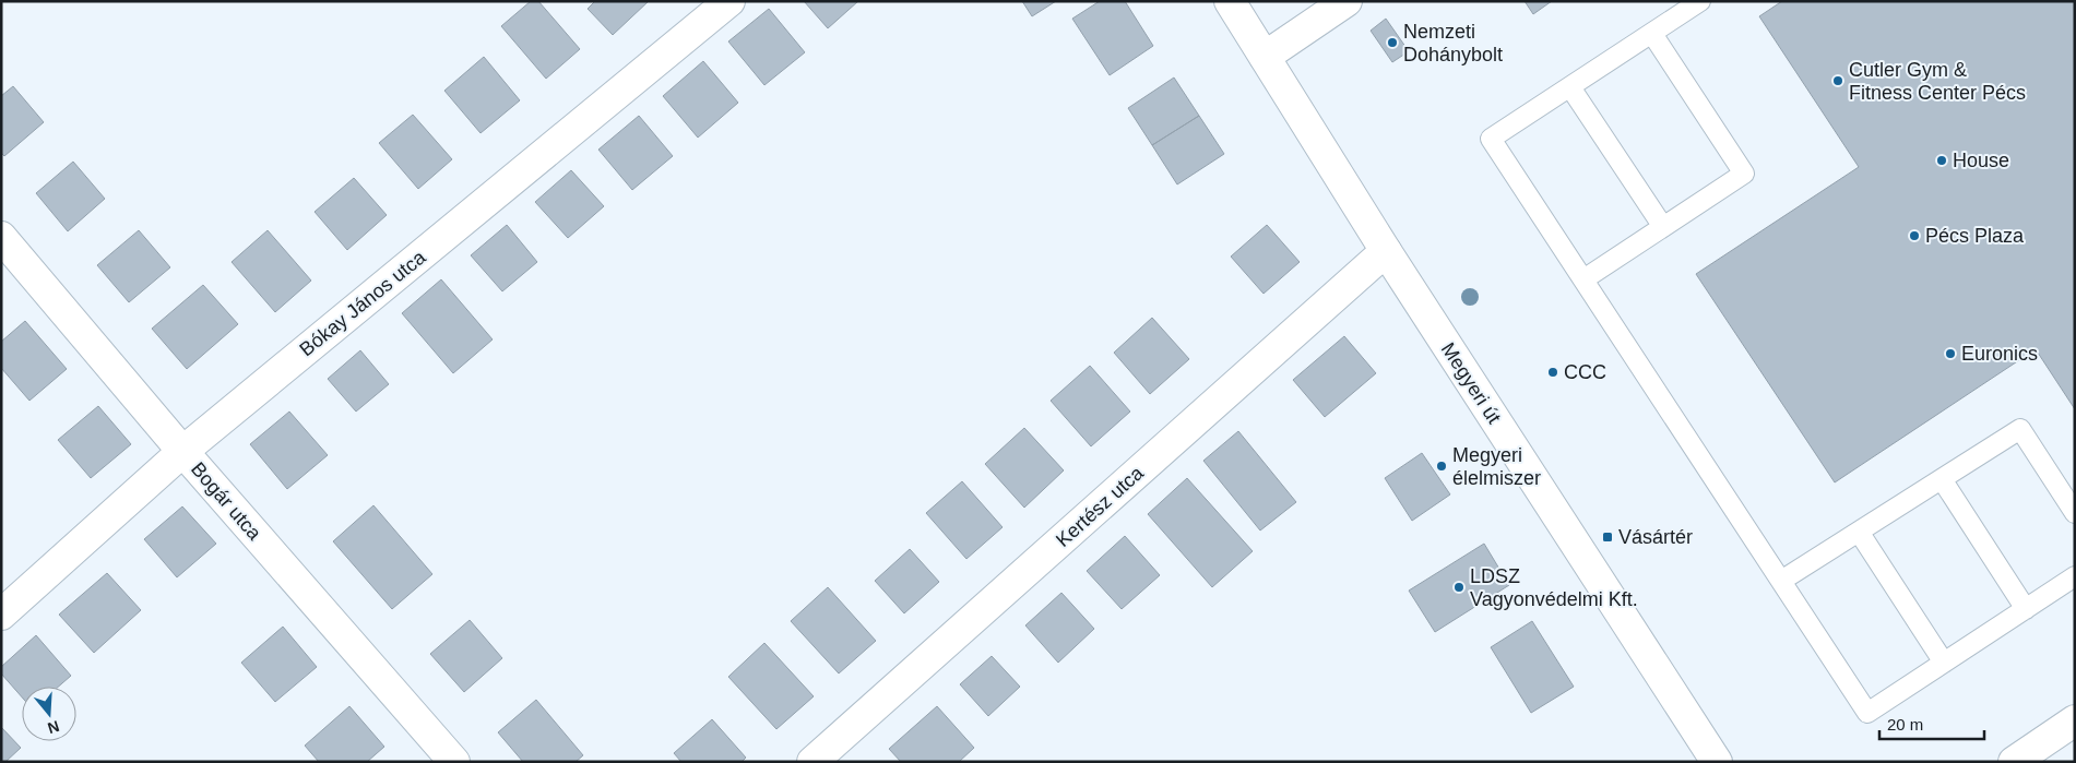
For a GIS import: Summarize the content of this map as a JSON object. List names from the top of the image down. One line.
{"streets":{"street":["Bókay János utca","Megyeri út","Bogár utca","Kertész utca"]},"crossings":[["Bókay János utca","Bogár utca"],["Megyeri út","Kertész utca"]],"places":{"other":["Nemzeti Dohánybolt","Cutler Gym & Fitness Center Pécs","House","Pécs Plaza","Euronics","CCC","Megyeri élelmiszer","LDSZ Vagyonvédelmi Kft."],"transit":["Vásártér"]},"scale_bar":"20 m","north":"bottom"}
